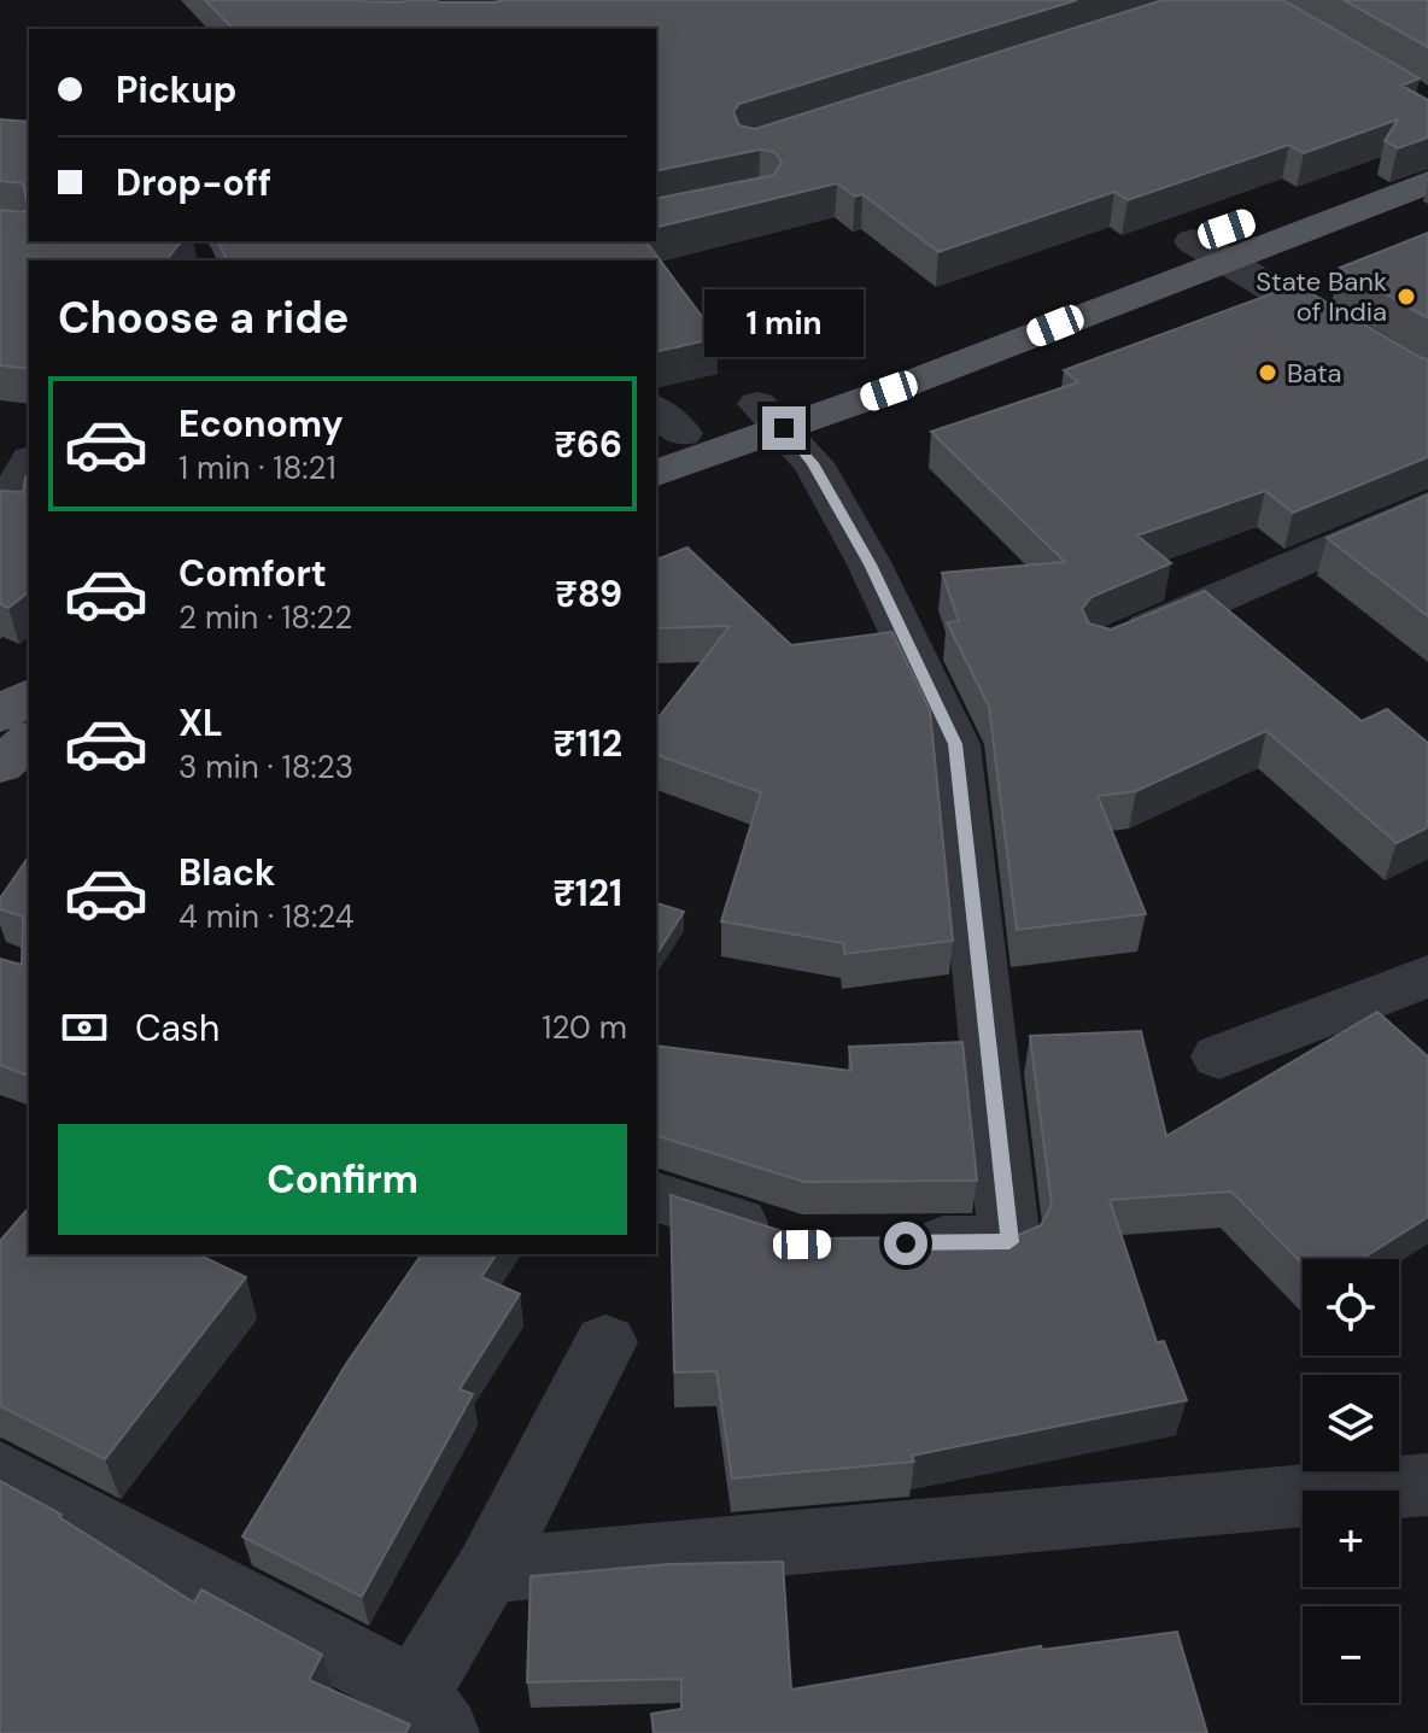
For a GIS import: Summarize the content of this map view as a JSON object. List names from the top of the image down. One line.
{"places":["State Bank of India","Bata"],"page":{"banner":["Pickup","Drop-off"],"heading":"Choose a ride","bubble":"1 min","list":[{"name":"Economy","note":"1 min · 18:21","value":"₹66"},{"name":"Comfort","note":"2 min · 18:22","value":"₹89"},{"name":"XL","note":"3 min · 18:23","value":"₹112"},{"name":"Black","note":"4 min · 18:24","value":"₹121"}],"pay":["Cash","120 m"],"buttons":"Confirm","map_buttons":["+","−"]}}
